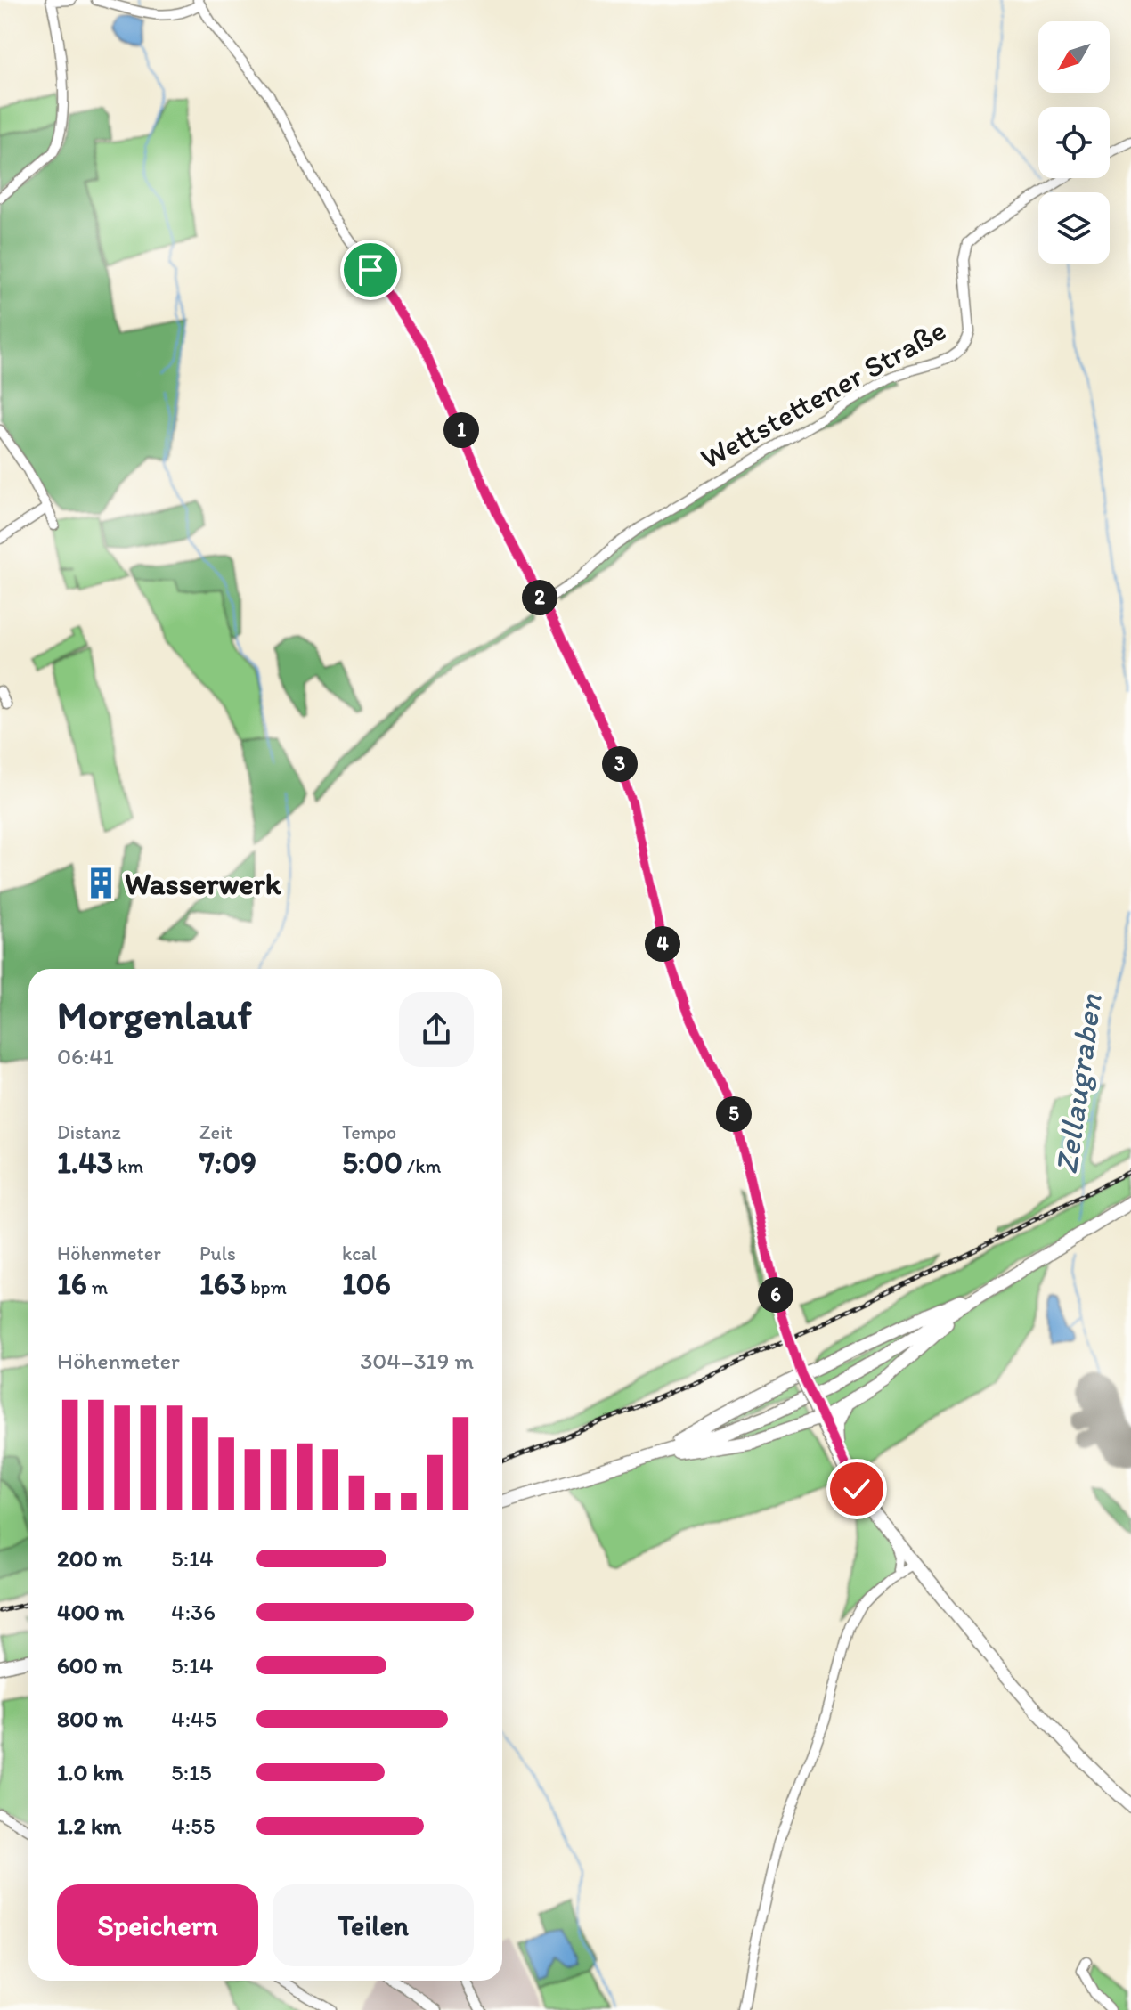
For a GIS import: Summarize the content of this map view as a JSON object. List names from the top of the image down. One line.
{"streets":{"street":["Wettstettener Straße"]},"water":["Zellaugraben"],"places":{"building":["Wasserwerk"]},"north":"bottom left","page":{"pins":["1","2","3","4","5","6"],"heading":["Morgenlauf","06:41"],"stats":[["Distanz","1.43 km"],["Zeit","7:09"],["Tempo","5:00 /km"],["Höhenmeter","16 m"],["Puls","163 bpm"],["kcal","106"]],"chart":["Höhenmeter","304–319 m"],"list":[{"name":"200 m","note":"5:14"},{"name":"400 m","note":"4:36"},{"name":"600 m","note":"5:14"},{"name":"800 m","note":"4:45"},{"name":"1.0 km","note":"5:15"},{"name":"1.2 km","note":"4:55"}],"buttons":["Speichern","Teilen"]}}
